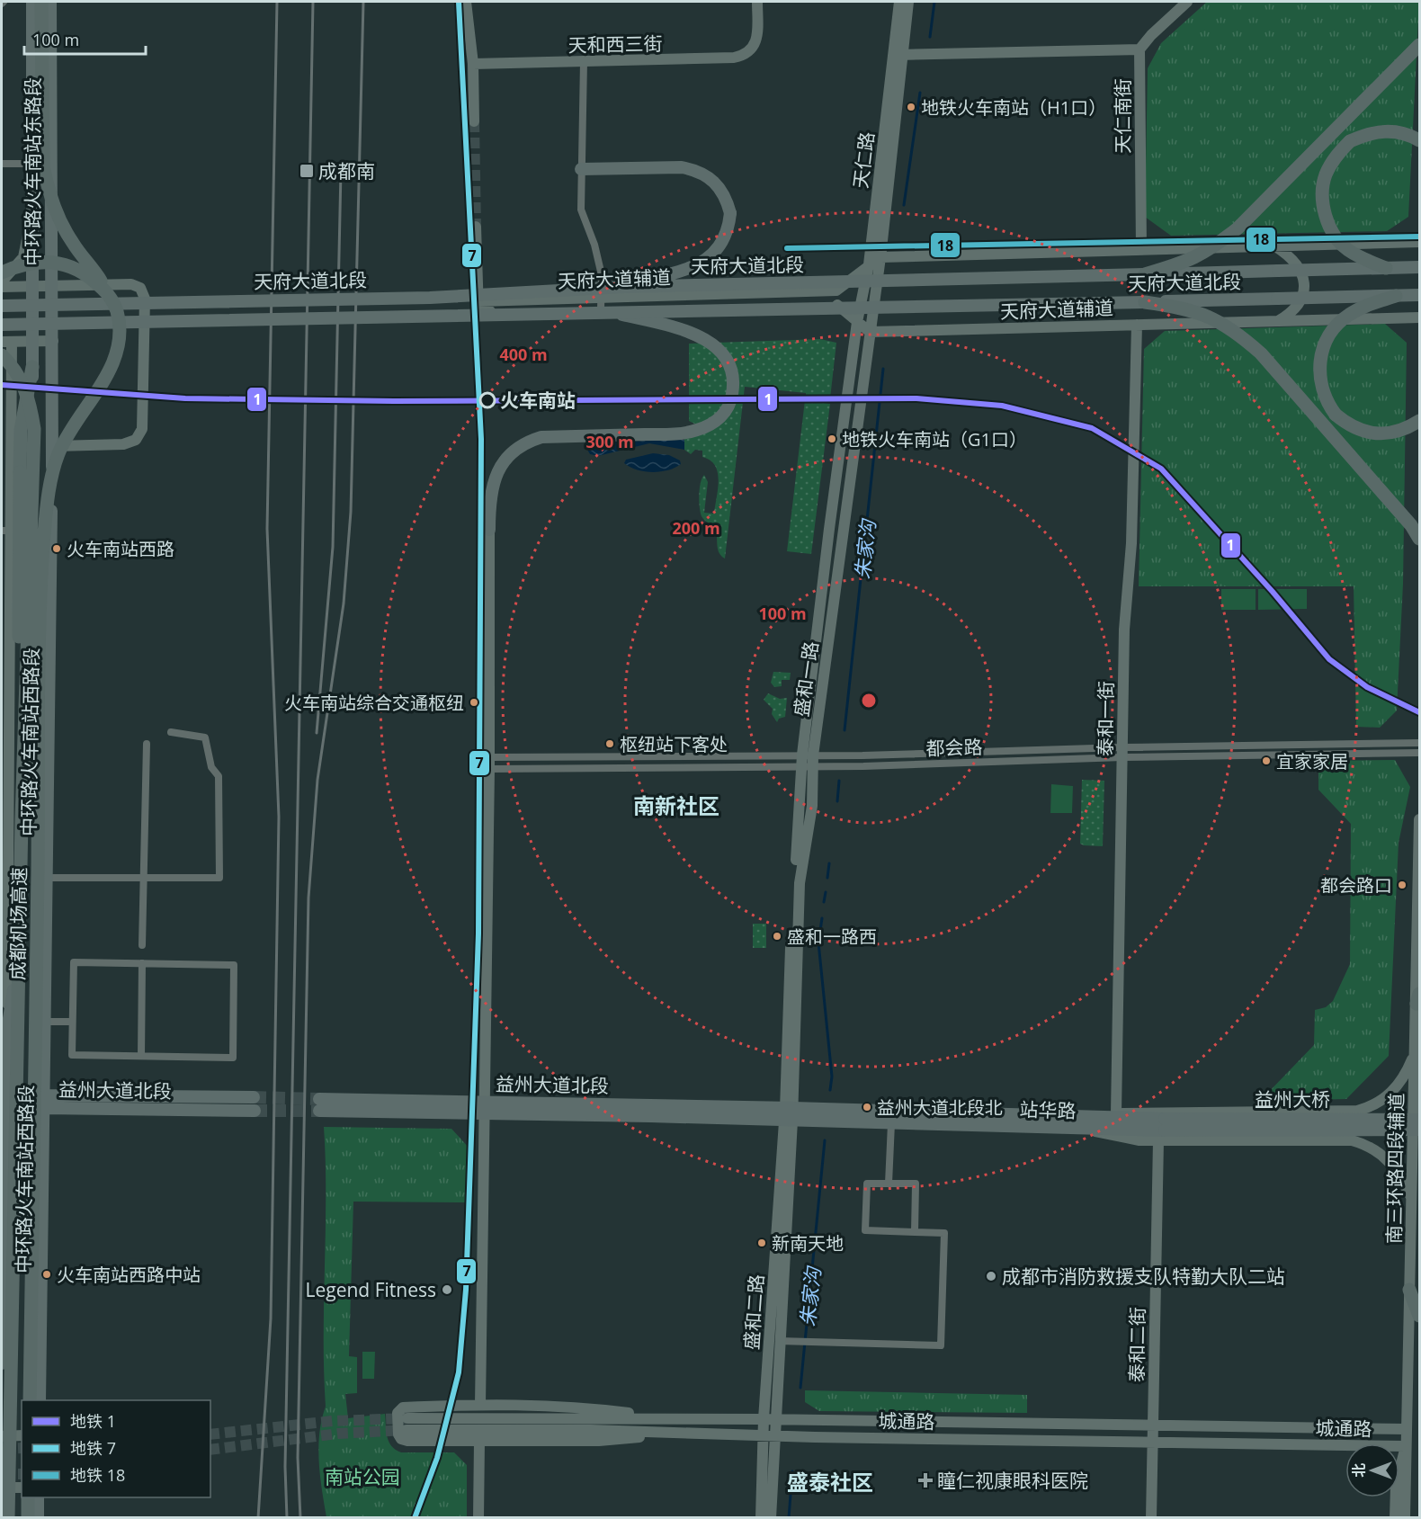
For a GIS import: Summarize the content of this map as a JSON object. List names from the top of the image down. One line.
{"streets":{"highway":["成都机场高速"],"main road":["中环路火车南站东路段","天府大道北段","中环路火车南站西路段","益州大道北段","益州大桥","站华路"],"street":["天和西三街","天仁南街","天仁路","天府大道辅道","盛和一路","泰和一街","都会路","南三环路四段辅道","盛和二路","泰和二街","城通路"]},"crossings":[["天仁路","天府大道辅道"],["天仁路","盛和一路"],["中环路火车南站东路段","中环路火车南站西路段"],["天府大道辅道","盛和一路"],["天府大道辅道","泰和一街"],["盛和一路","都会路"],["盛和一路","益州大道北段"],["盛和一路","站华路"],["盛和一路","盛和二路"],["泰和一街","都会路"],["中环路火车南站西路段","益州大道北段"],["益州大道北段","站华路"],["益州大道北段","盛和二路"],["益州大桥","站华路"],["益州大桥","泰和二街"],["站华路","盛和二路"],["站华路","泰和二街"],["南三环路四段辅道","城通路"],["盛和二路","城通路"],["泰和二街","城通路"]],"districts":["南新社区","盛泰社区"],"water":["朱家沟"],"parks":["南站公园"],"places":{"other":["地铁火车南站（H1口）","火车南站","地铁火车南站（G1口）","火车南站西路","火车南站综合交通枢纽","枢纽站下客处","宜家家居","都会路口","盛和一路西","益州大道北段北","新南天地","火车南站西路中站","成都市消防救援支队特勤大队二站","Legend Fitness"],"transit":["成都南"],"health":["瞳仁视康眼科医院"]},"lines":["metro line 7","metro line 18","metro line 1"],"legend":["地铁 1","地铁 7","地铁 18"],"scale_bar":"100 m","north":"left","rings":["400 m","300 m","200 m","100 m"]}
